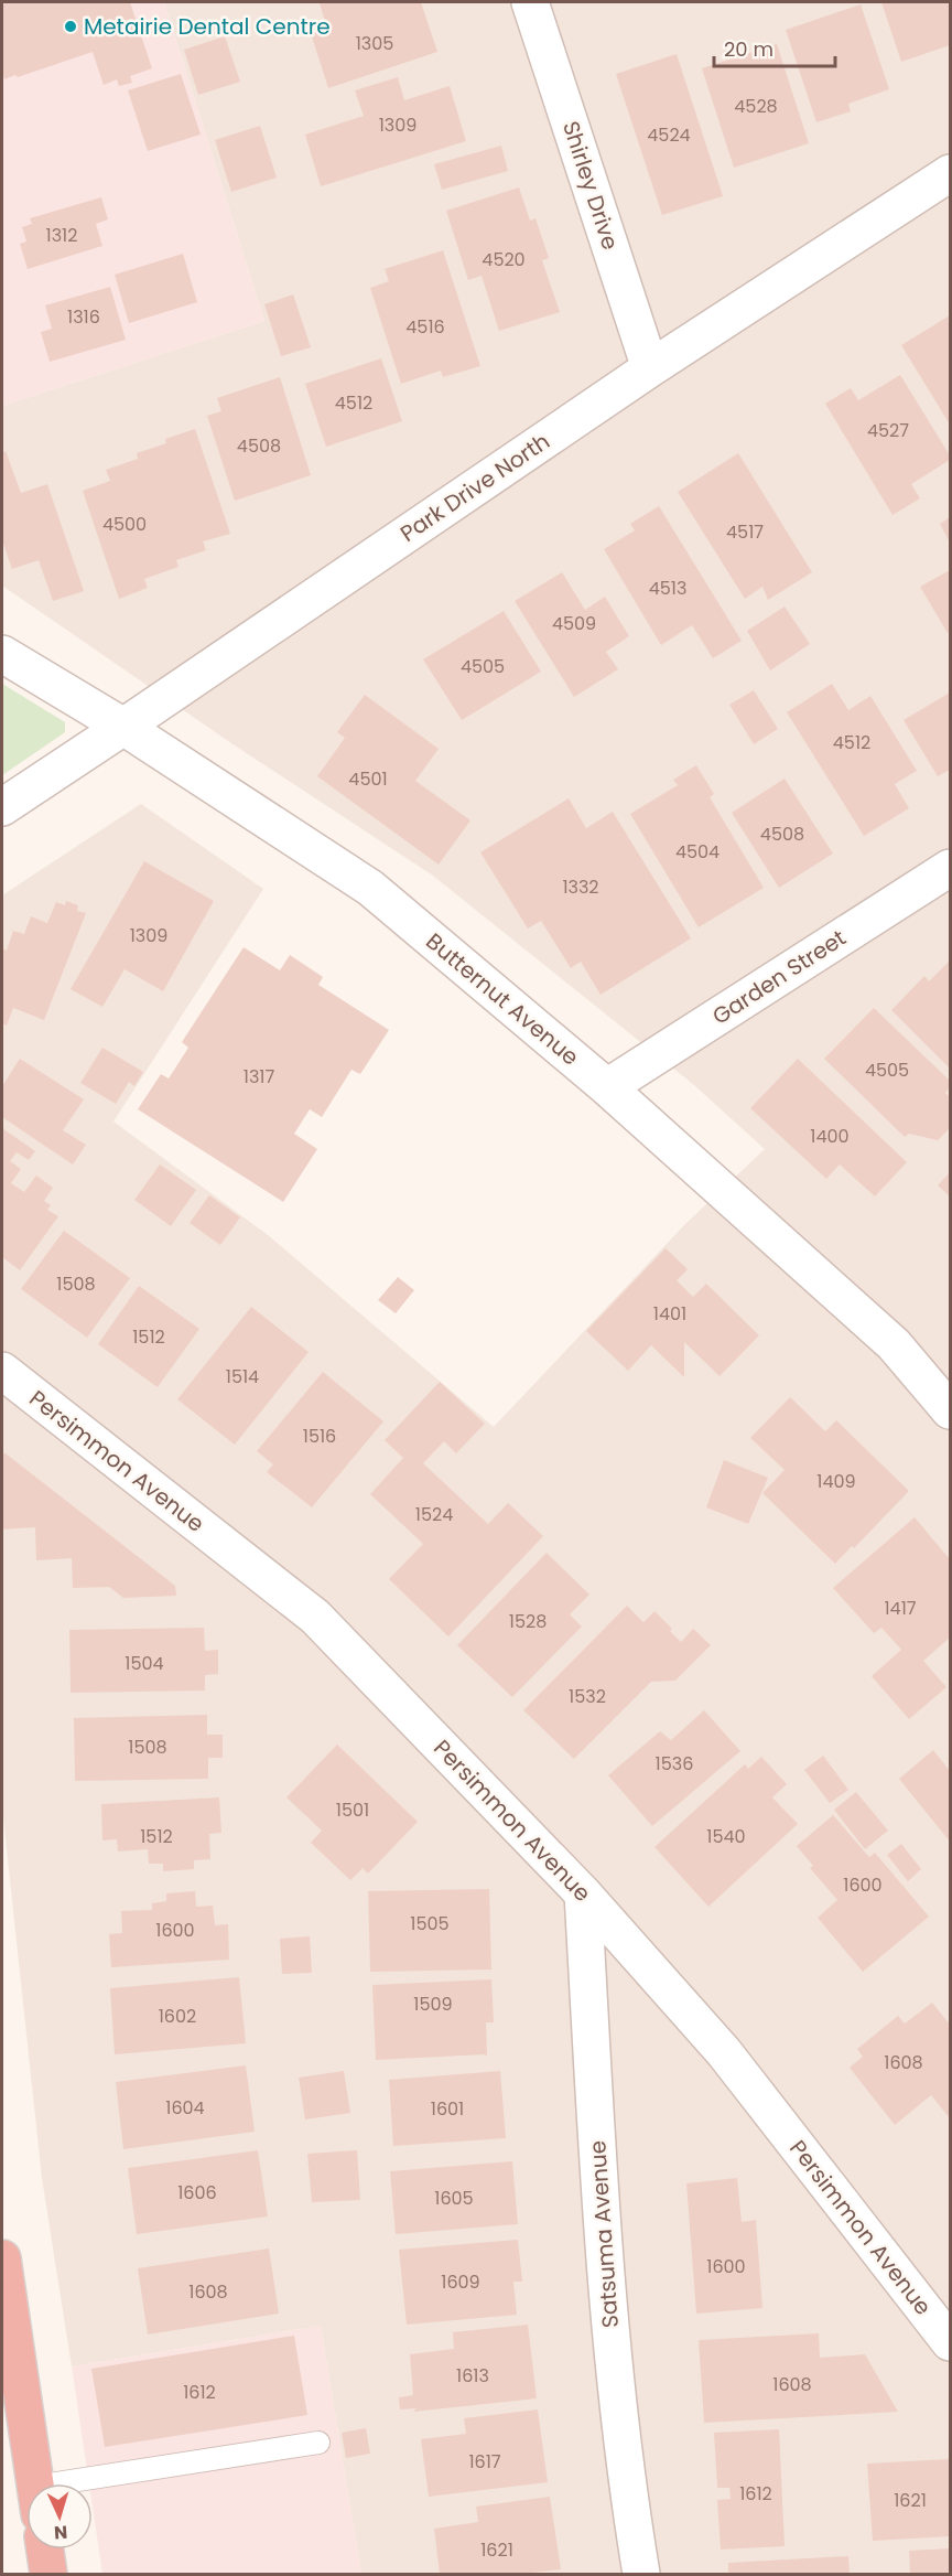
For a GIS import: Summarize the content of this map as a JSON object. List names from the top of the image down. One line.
{"streets":{"street":["Shirley Drive","Park Drive North","Garden Street","Butternut Avenue","Persimmon Avenue","Satsuma Avenue"]},"crossings":[["Shirley Drive","Park Drive North"],["Park Drive North","Butternut Avenue"],["Garden Street","Butternut Avenue"],["Persimmon Avenue","Satsuma Avenue"]],"places":["Metairie Dental Centre"],"house_numbers":["1305","4528","1309","4524","1312","4520","1316","4516","4512","4527","4508","4500","4517","4513","4509","4505","4512","4501","4508","4504","1332","1309","4505","1317","1400","1508","1401","1512","1514","1516","1409","1524","1417","1528","1504","1532","1508","1536","1501","1512","1540","1600","1505","1600","1509","1602","1608","1604","1601","1606","1605","1600","1609","1608","1613","1608","1612","1617","1612","1621","1621"],"scale_bar":"20 m","north":"bottom"}
